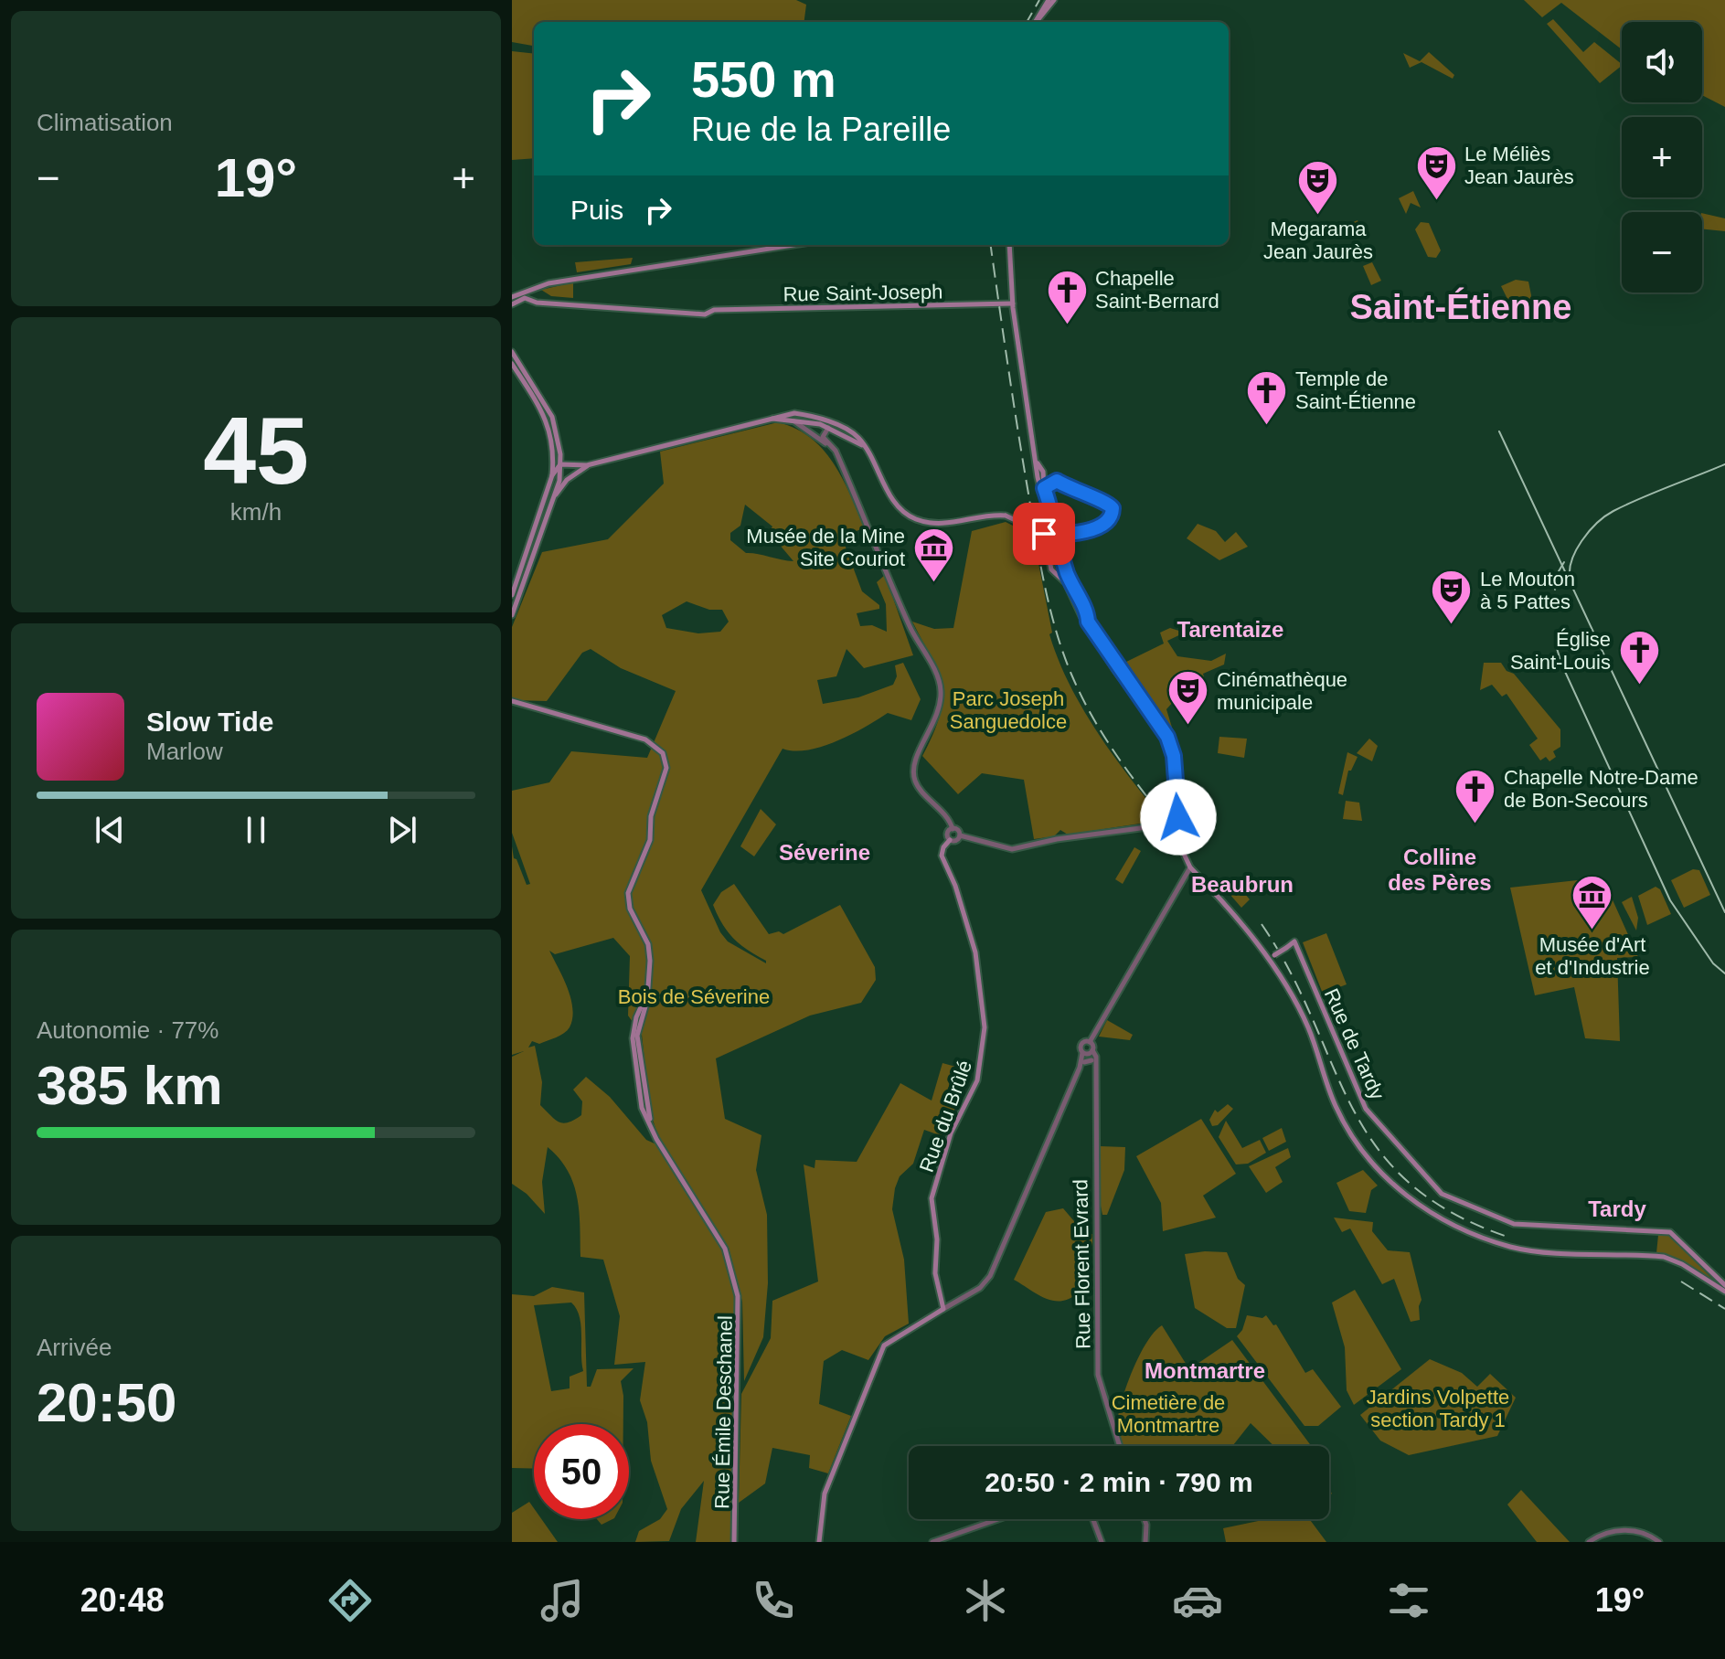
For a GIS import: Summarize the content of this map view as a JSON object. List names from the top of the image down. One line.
{"streets":{"main road":["Rue Saint-Joseph","Rue de Tardy","Rue du Brûlé","Rue Émile Deschanel"],"street":["Rue Florent Evrard"]},"districts":["Saint-Étienne","Tarentaize","Séverine","Colline des Pères","Beaubrun","Tardy","Montmartre"],"parks":["Parc Joseph Sanguedolce","Bois de Séverine","Jardins Volpette section Tardy 1","Cimetière de Montmartre"],"places":{"theatre":["Le Méliès Jean Jaurès","Megarama Jean Jaurès","Le Mouton à 5 Pattes","Cinémathèque municipale"],"church":["Chapelle Saint-Bernard","Temple de Saint-Étienne","Église Saint-Louis","Chapelle Notre-Dame de Bon-Secours"],"museum":["Musée de la Mine Site Couriot","Musée d'Art et d'Industrie"]},"page":{"tile":["Climatisation",["45","km/h"],["Autonomie · 77%","385 km"],["Arrivée","20:50"]],"map_buttons":["+","−"],"turn":["550 m","Rue de la Pareille"],"heat":["−","19°","+"],"then":"Puis","song":["Slow Tide","Marlow"],"limit":"50","trip":"20:50 · 2 min · 790 m","tabs":["20:48","19°"]}}
